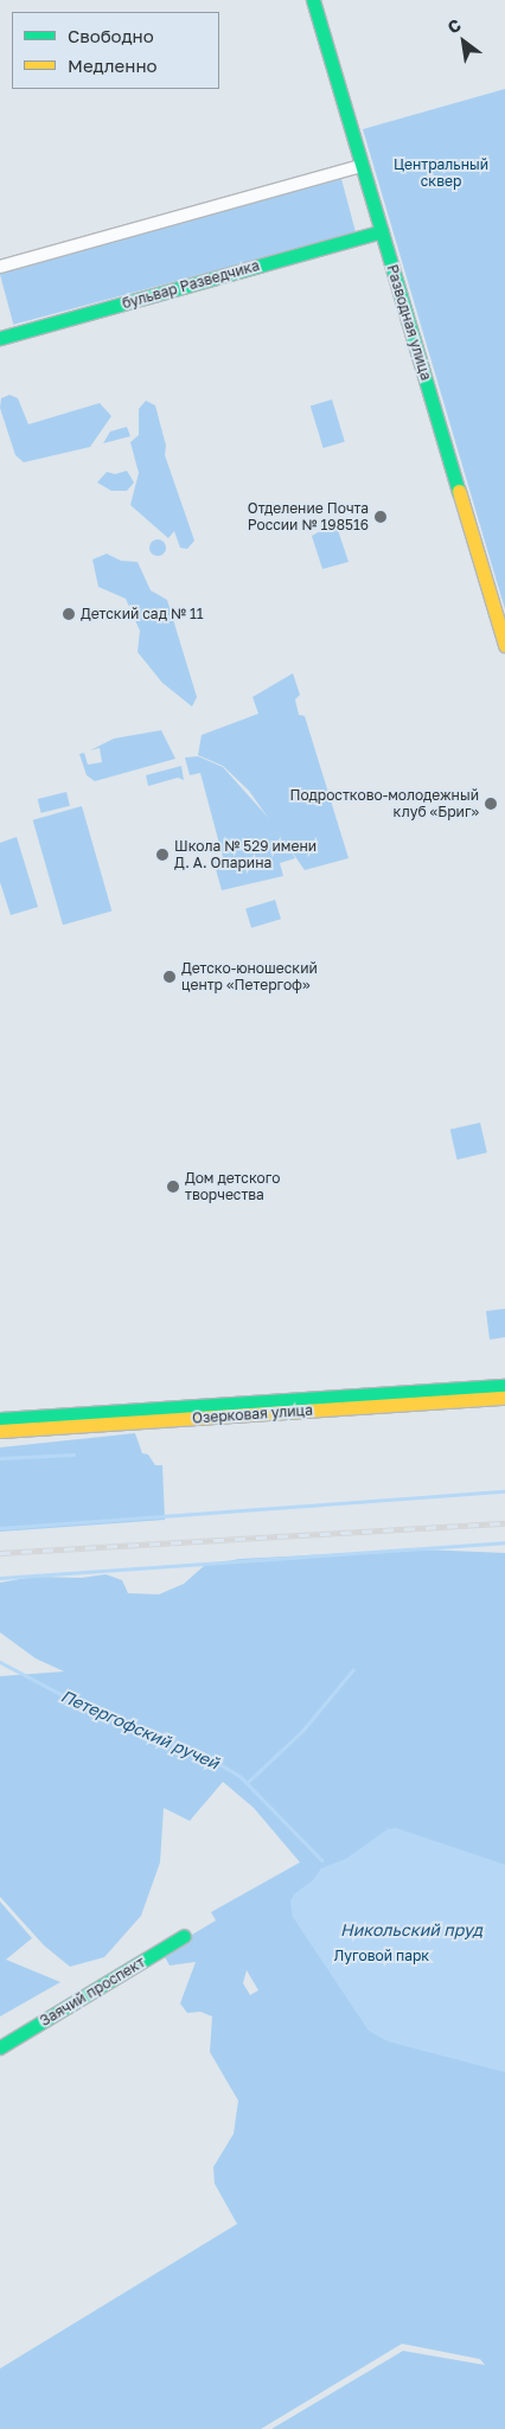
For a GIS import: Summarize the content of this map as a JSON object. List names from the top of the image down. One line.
{"streets":{"street":["бульвар Разведчика","Разводная улица","Озерковая улица","Заячий проспект"]},"crossings":[["бульвар Разведчика","Разводная улица"]],"water":["Петергофский ручей","Никольский пруд"],"parks":["Центральный сквер","Луговой парк"],"places":["Отделение Почта России № 198516","Детский сад № 11","Подростково-молодежный клуб «Бриг»","Школа № 529 имени Д. А. Опарина","Детско-юношеский центр «Петергоф»","Дом детского творчества"],"legend":["Свободно","Медленно"],"north":"top left"}
